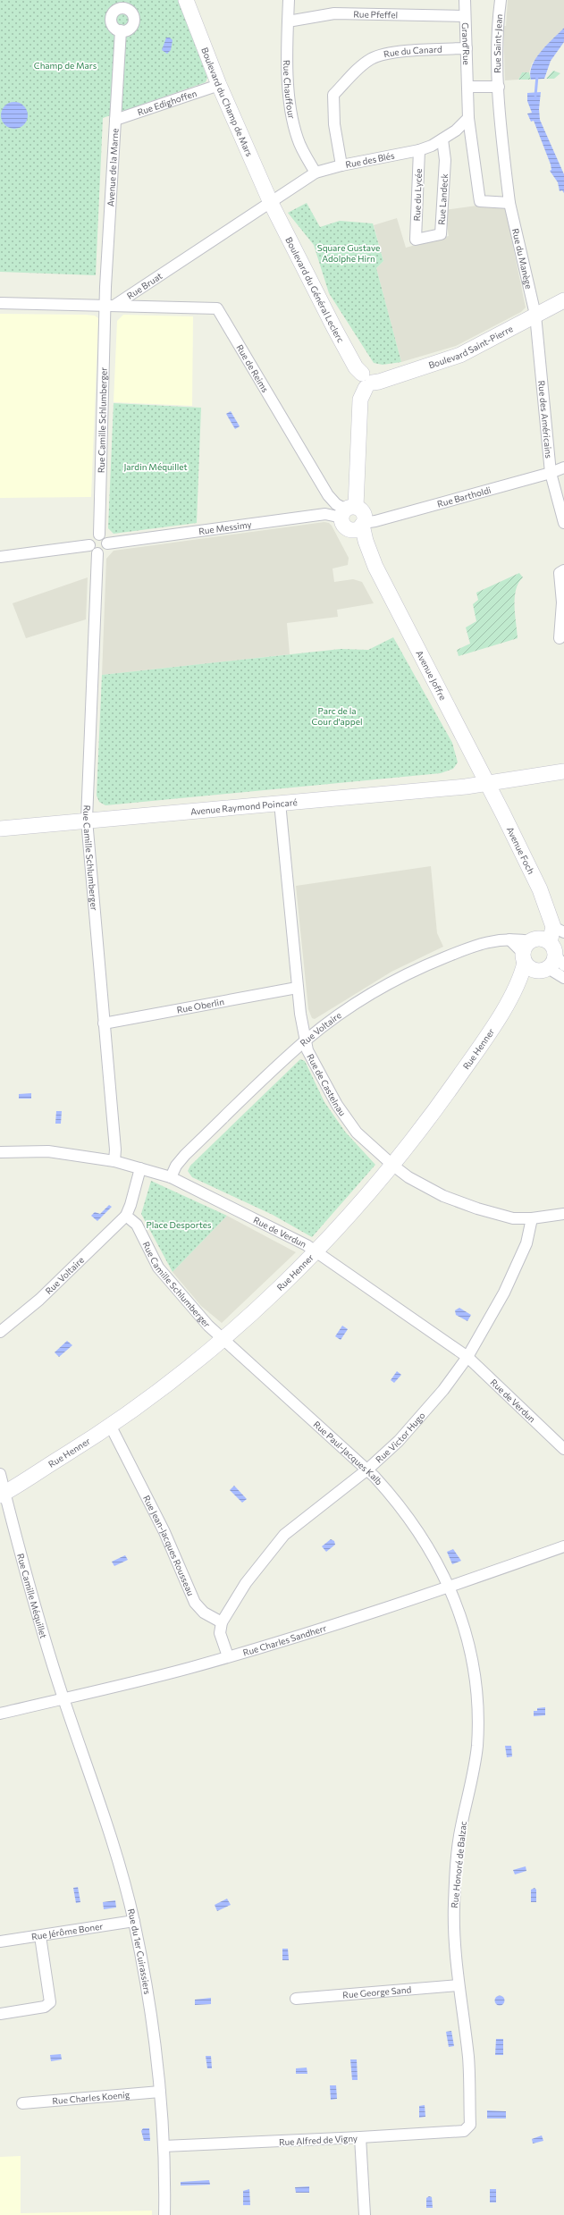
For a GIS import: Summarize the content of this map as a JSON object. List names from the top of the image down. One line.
{"streets":{"street":["Rue Pfeffel","Grand'Rue","Rue Saint-Jean","Rue du Canard","Rue Chauffour","Rue Edighoffen","Boulevard du Champ de Mars","Rue des Blés","Avenue de la Marne","Rue du Lycée","Rue Landeck","Rue du Manège","Rue Bruat","Boulevard du Général Leclerc","Boulevard Saint-Pierre","Rue de Reims","Rue des Américains","Rue Camille Schlumberger","Rue Bartholdi","Rue Messimy","Avenue Joffre","Avenue Raymond Poincaré","Avenue Foch","Rue Oberlin","Rue Voltaire","Rue Henner","Rue de Castelnau","Rue de Verdun","Rue Victor Hugo","Rue Paul-Jacques Kalb","Rue Jean-Jacques Rousseau","Rue Camille Méquillet","Rue Charles Sandherr","Rue Honoré de Balzac","Rue Jérôme Boner","Rue du 1er Cuirassiers","Rue George Sand","Rue Charles Koenig","Rue Alfred de Vigny"]},"crossings":[["Rue Pfeffel","Grand'Rue"],["Rue Pfeffel","Rue Chauffour"],["Grand'Rue","Rue Saint-Jean"],["Grand'Rue","Rue du Canard"],["Grand'Rue","Rue des Blés"],["Grand'Rue","Rue du Manège"],["Rue Saint-Jean","Rue du Manège"],["Rue du Canard","Rue des Blés"],["Rue Chauffour","Rue des Blés"],["Rue Edighoffen","Boulevard du Champ de Mars"],["Rue Edighoffen","Avenue de la Marne"],["Boulevard du Champ de Mars","Rue des Blés"],["Boulevard du Champ de Mars","Rue Bruat"],["Boulevard du Champ de Mars","Boulevard du Général Leclerc"],["Rue des Blés","Rue du Lycée"],["Rue des Blés","Rue Landeck"],["Rue des Blés","Rue Bruat"],["Rue des Blés","Boulevard du Général Leclerc"],["Avenue de la Marne","Rue Bruat"],["Avenue de la Marne","Rue de Reims"],["Avenue de la Marne","Rue Camille Schlumberger"],["Rue du Lycée","Rue Landeck"],["Rue du Manège","Boulevard Saint-Pierre"],["Rue du Manège","Rue des Américains"],["Rue Bruat","Boulevard du Général Leclerc"],["Rue Bruat","Rue de Reims"],["Rue Bruat","Rue Camille Schlumberger"],["Boulevard du Général Leclerc","Boulevard Saint-Pierre"],["Boulevard du Général Leclerc","Avenue Joffre"],["Boulevard Saint-Pierre","Rue des Américains"],["Boulevard Saint-Pierre","Avenue Joffre"],["Rue de Reims","Rue Camille Schlumberger"],["Rue de Reims","Rue Bartholdi"],["Rue de Reims","Rue Messimy"],["Rue de Reims","Avenue Joffre"],["Rue des Américains","Rue Bartholdi"],["Rue Camille Schlumberger","Rue Messimy"],["Rue Camille Schlumberger","Avenue Raymond Poincaré"],["Rue Camille Schlumberger","Rue Oberlin"],["Rue Camille Schlumberger","Rue Voltaire"],["Rue Camille Schlumberger","Rue Henner"],["Rue Camille Schlumberger","Rue de Verdun"],["Rue Camille Schlumberger","Rue Paul-Jacques Kalb"],["Rue Bartholdi","Rue Messimy"],["Rue Bartholdi","Avenue Joffre"],["Rue Messimy","Avenue Joffre"],["Avenue Joffre","Avenue Raymond Poincaré"],["Avenue Joffre","Avenue Foch"],["Avenue Raymond Poincaré","Avenue Foch"],["Avenue Raymond Poincaré","Rue de Castelnau"],["Avenue Foch","Rue Voltaire"],["Avenue Foch","Rue Henner"],["Rue Oberlin","Rue de Castelnau"],["Rue Voltaire","Rue Henner"],["Rue Voltaire","Rue de Castelnau"],["Rue Voltaire","Rue de Verdun"],["Rue Henner","Rue de Castelnau"],["Rue Henner","Rue de Verdun"],["Rue Henner","Rue Paul-Jacques Kalb"],["Rue Henner","Rue Jean-Jacques Rousseau"],["Rue Henner","Rue Camille Méquillet"],["Rue de Castelnau","Rue Victor Hugo"],["Rue de Verdun","Rue Victor Hugo"],["Rue Victor Hugo","Rue Paul-Jacques Kalb"],["Rue Victor Hugo","Rue Jean-Jacques Rousseau"],["Rue Paul-Jacques Kalb","Rue Charles Sandherr"],["Rue Paul-Jacques Kalb","Rue Honoré de Balzac"],["Rue Camille Méquillet","Rue Charles Sandherr"],["Rue Camille Méquillet","Rue du 1er Cuirassiers"],["Rue Charles Sandherr","Rue Honoré de Balzac"],["Rue Charles Sandherr","Rue du 1er Cuirassiers"],["Rue Honoré de Balzac","Rue George Sand"],["Rue Honoré de Balzac","Rue Alfred de Vigny"],["Rue Jérôme Boner","Rue du 1er Cuirassiers"],["Rue du 1er Cuirassiers","Rue Charles Koenig"],["Rue du 1er Cuirassiers","Rue Alfred de Vigny"]],"parks":["Champ de Mars","Square Gustave Adolphe Hirn","Jardin Méquillet","Parc de la Cour d'appel","Place Desportes"]}
